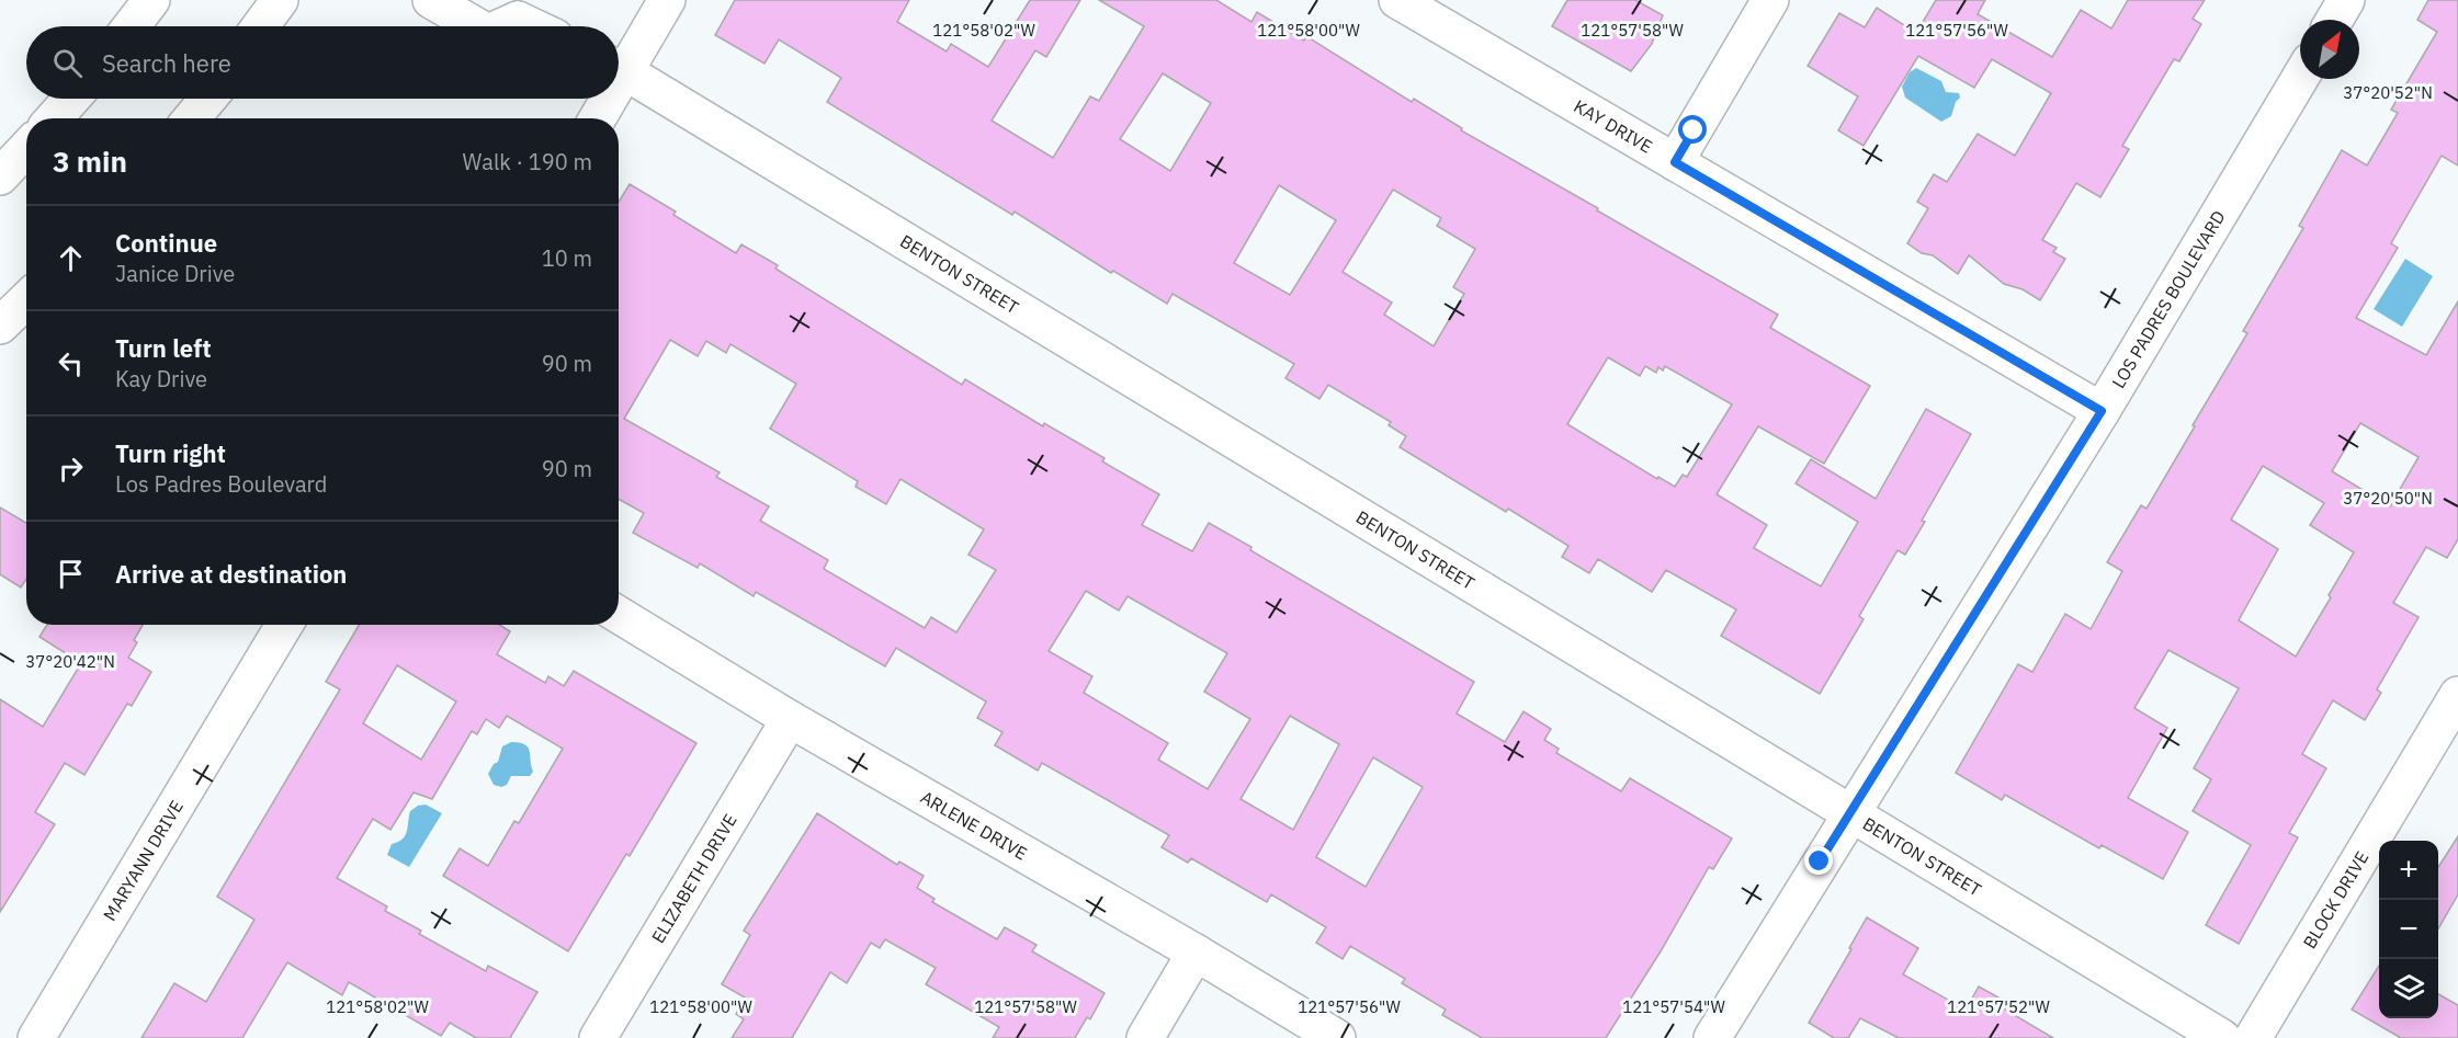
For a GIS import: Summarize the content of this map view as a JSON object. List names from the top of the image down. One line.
{"streets":{"main road":["KAY DRIVE","BENTON STREET","LOS PADRES BOULEVARD","ARLENE DRIVE","MARYANN DRIVE","ELIZABETH DRIVE","BLOCK DRIVE"]},"crossings":[["KAY DRIVE","LOS PADRES BOULEVARD"],["BENTON STREET","LOS PADRES BOULEVARD"],["ARLENE DRIVE","ELIZABETH DRIVE"]],"north":"top right","page":{"search":"Search here","heading":["3 min","Walk · 190 m"],"list":[["Continue","Janice Drive","10 m"],["Turn left","Kay Drive","90 m"],["Turn right","Los Padres Boulevard","90 m"],"Arrive at destination"],"map_buttons":["+","−"]},"coordinates":["121°58'02\"W","121°57'56\"W","121°58'00\"W","121°57'58\"W","37°20'52\"N","37°20'50\"N","37°20'42\"N","121°57'54\"W","121°57'52\"W"]}
